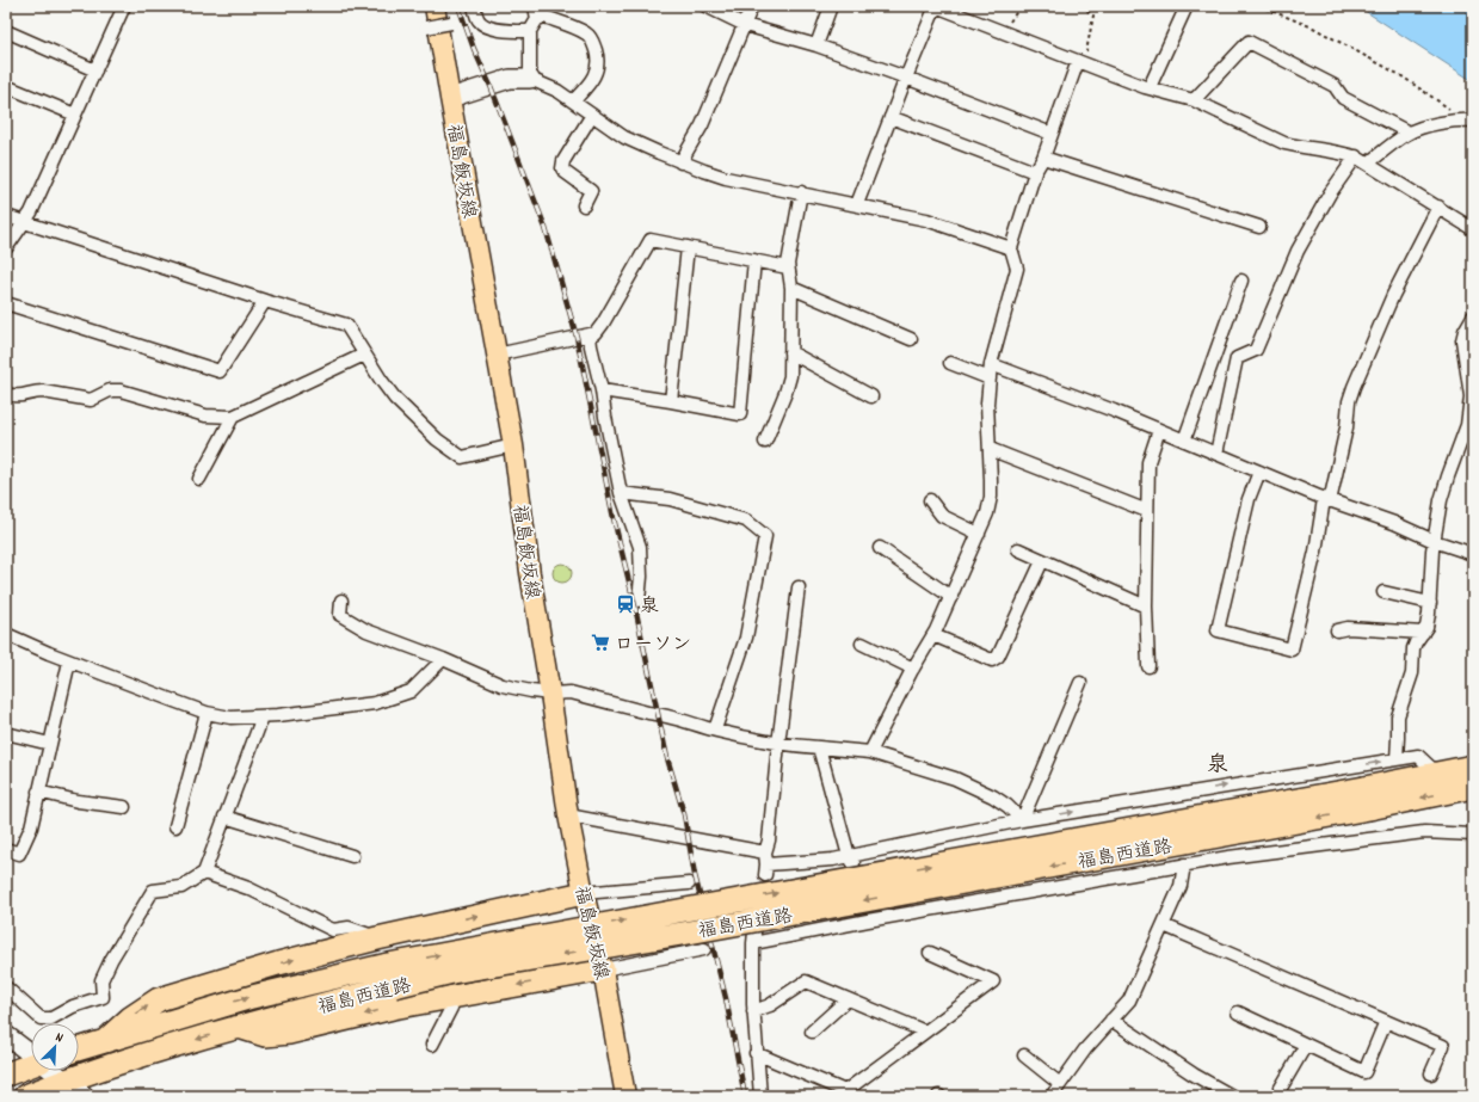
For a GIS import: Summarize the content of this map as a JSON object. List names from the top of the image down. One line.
{"streets":{"highway":["福島西道路"],"main road":["福島飯坂線"]},"districts":["泉"],"places":{"station":["泉"],"supermarket":["ローソン"]},"north":"top right"}
